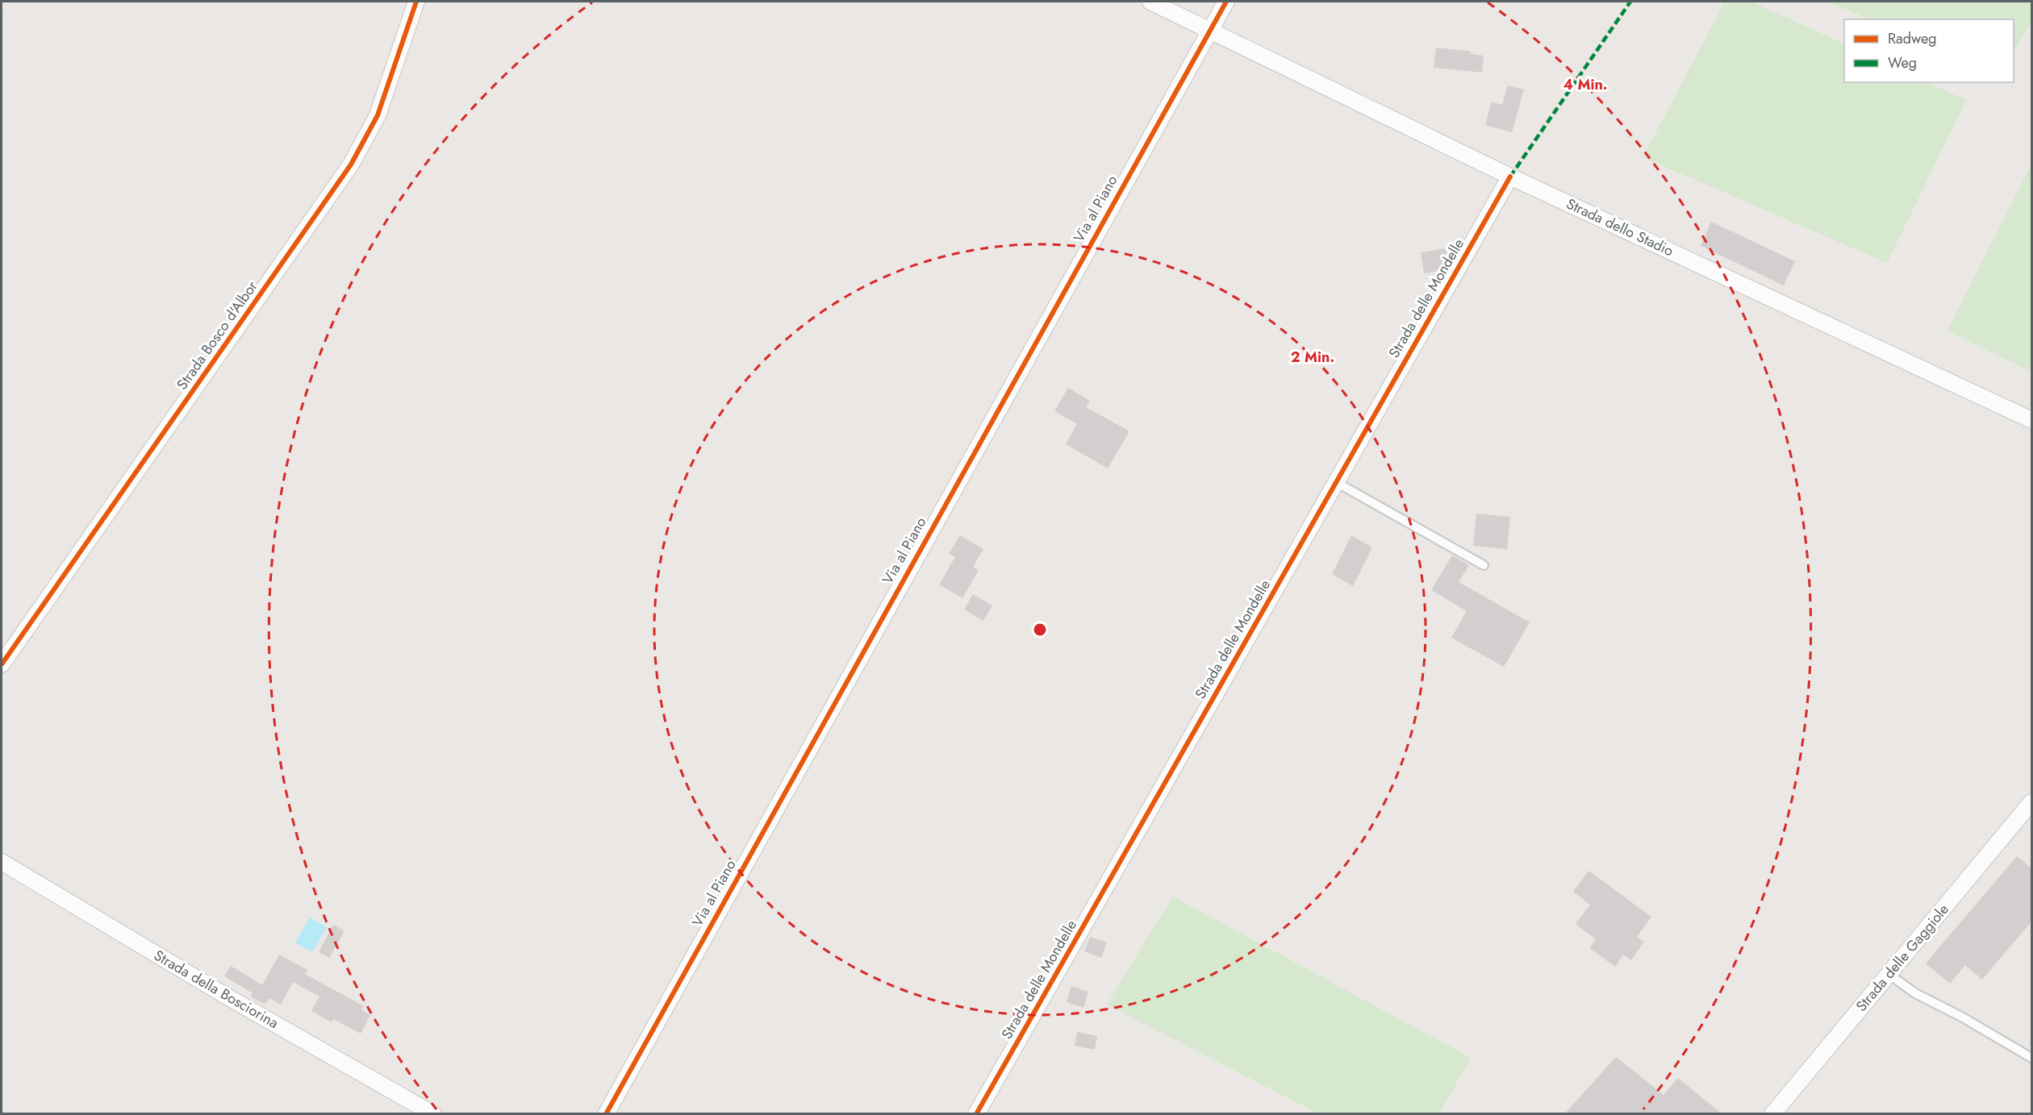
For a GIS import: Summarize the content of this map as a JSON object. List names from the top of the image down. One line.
{"streets":{"street":["Via al Piano","Strada dello Stadio","Strada delle Mondelle","Strada Bosco d'Albor","Strada delle Gaggiole","Strada della Bosciorina"]},"crossings":[["Via al Piano","Strada dello Stadio"],["Strada dello Stadio","Strada delle Mondelle"]],"legend":["Radweg","Weg"],"rings":["4 Min.","2 Min."]}
